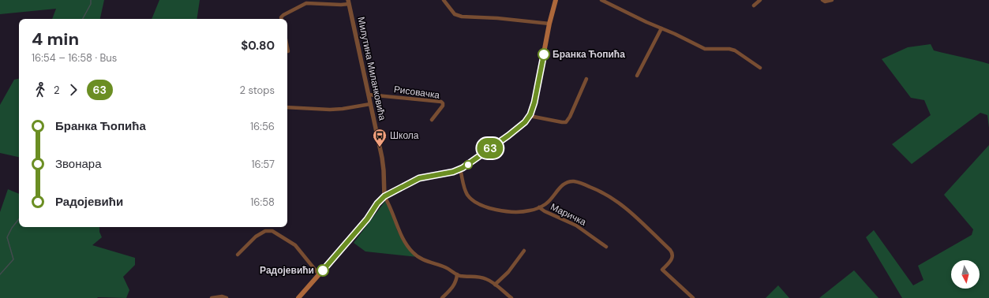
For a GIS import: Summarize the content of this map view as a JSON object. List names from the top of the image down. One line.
{"streets":{"street":["Милутина Миланковића","Рисовачка","Маричка"]},"crossings":[["Милутина Миланковића","Рисовачка"]],"places":{"other":["Бранка Ћопића","Радојевићи"],"bus stop":["Школа"]},"lines":["bus line 63"],"north":"bottom","page":{"on_map":"63","heading":["4 min","16:54 – 16:58 · Bus","$0.80"],"legs":["2","63","2 stops"],"list":[{"name":"Бранка Ћопића","value":"16:56"},{"name":"Звонара","value":"16:57"},{"name":"Радојевићи","value":"16:58"}]}}
